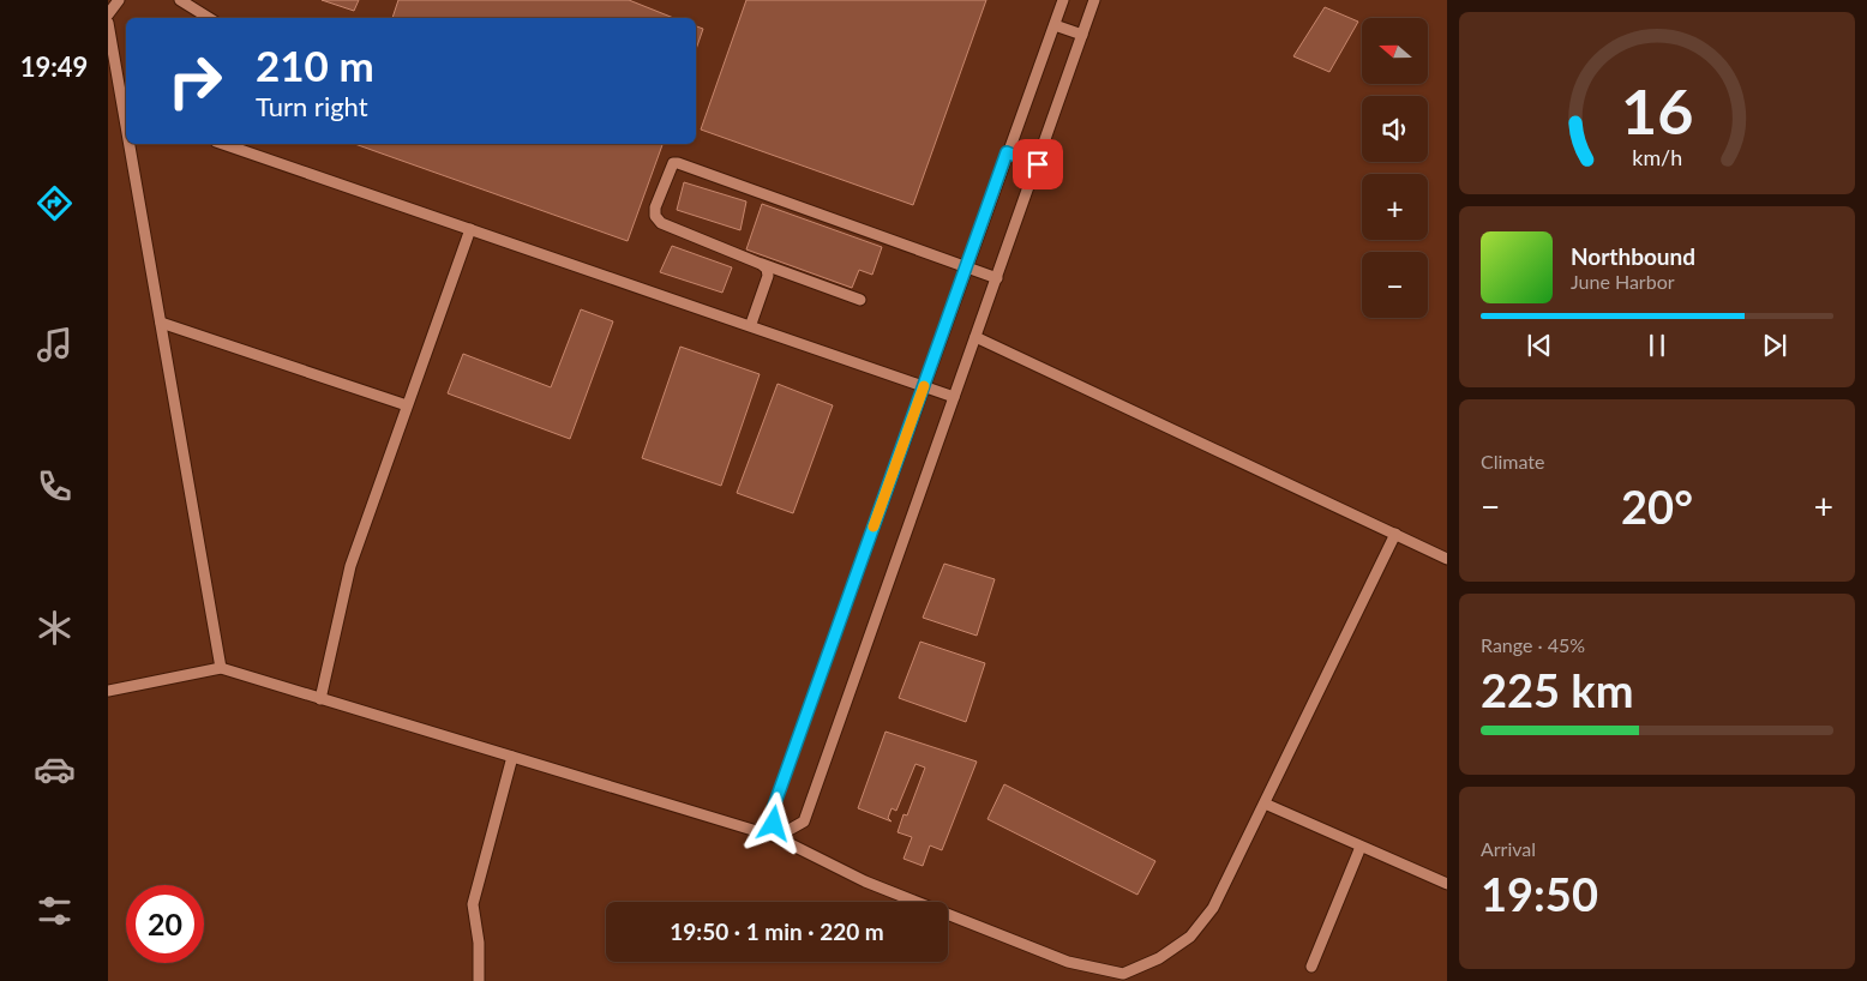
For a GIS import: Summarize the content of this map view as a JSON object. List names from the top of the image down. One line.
{"north":"left","page":{"tabs":"19:49","map_buttons":["+","−"],"turn":["210 m","Turn right"],"song":["Northbound","June Harbor"],"tile":["Climate",["Range · 45%","225 km"],["Arrival","19:50"]],"heat":["−","20°","+"],"limit":"20","trip":"19:50 · 1 min · 220 m","gauge":["16","km/h"]}}
